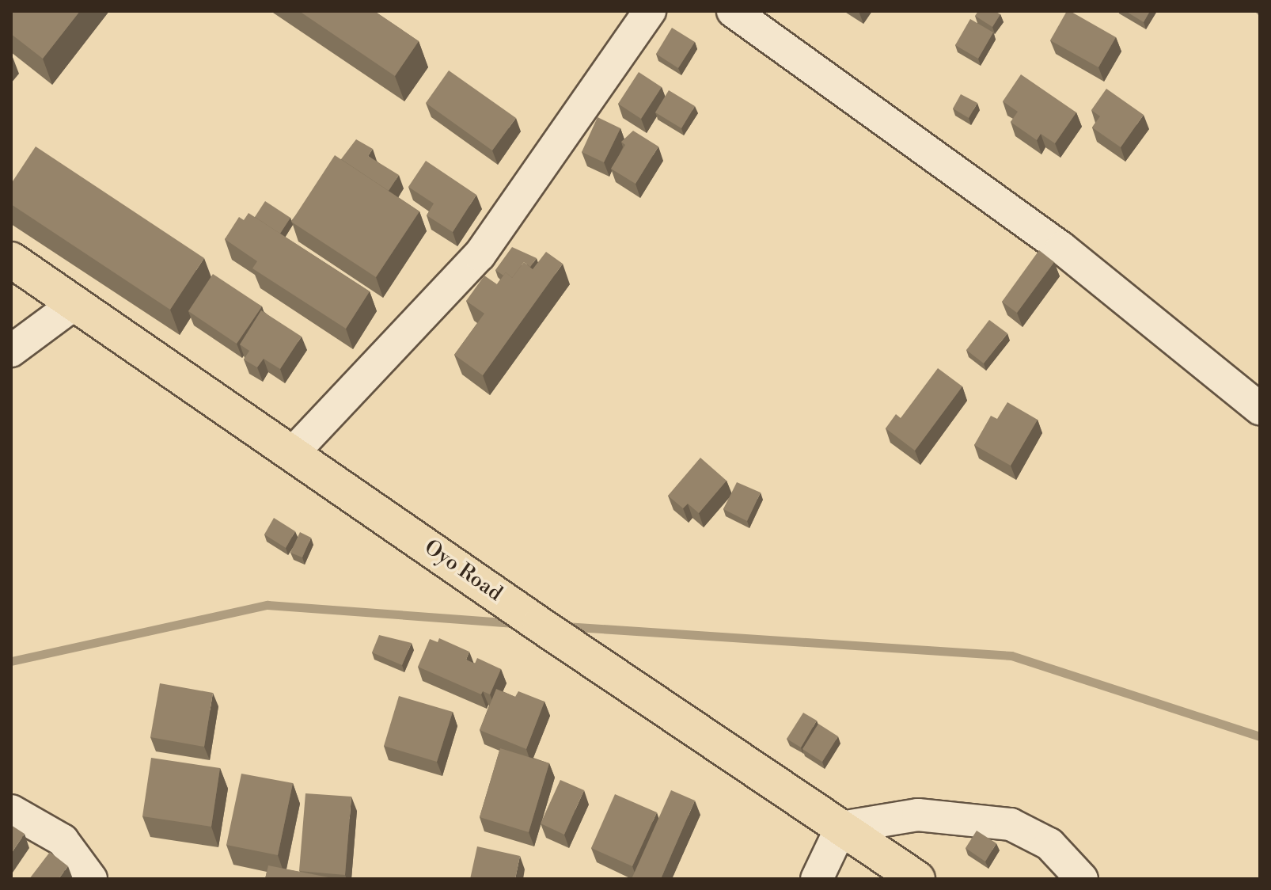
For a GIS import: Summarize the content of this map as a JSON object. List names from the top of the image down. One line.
{"streets":{"highway":["Oyo Road"]}}
